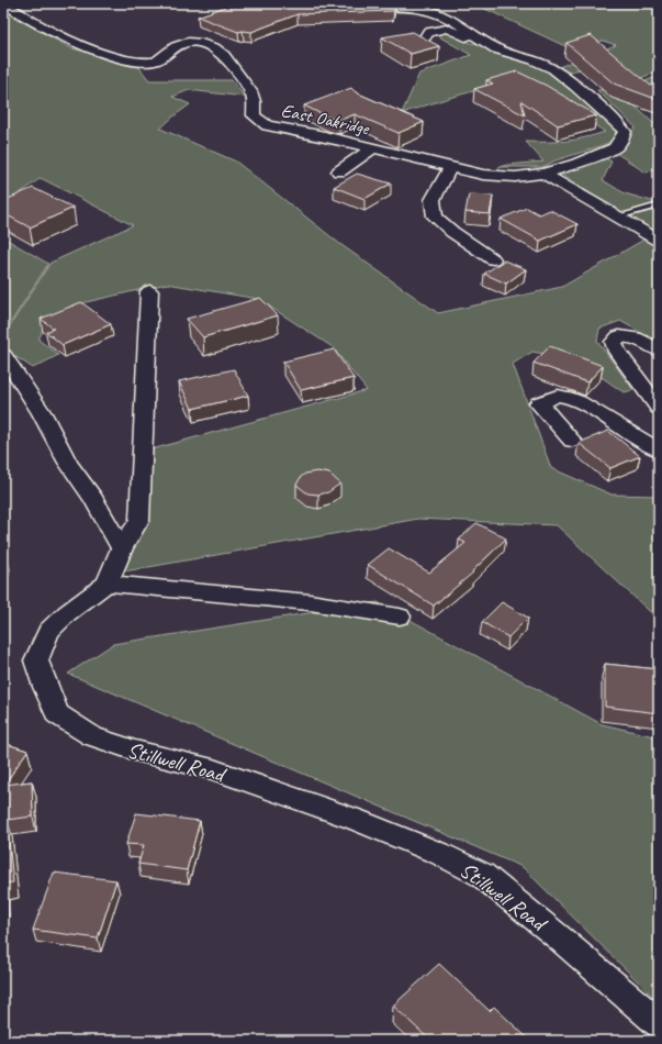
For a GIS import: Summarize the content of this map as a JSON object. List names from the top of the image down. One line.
{"streets":{"street":["East Oakridge","Stillwell Road"]}}
